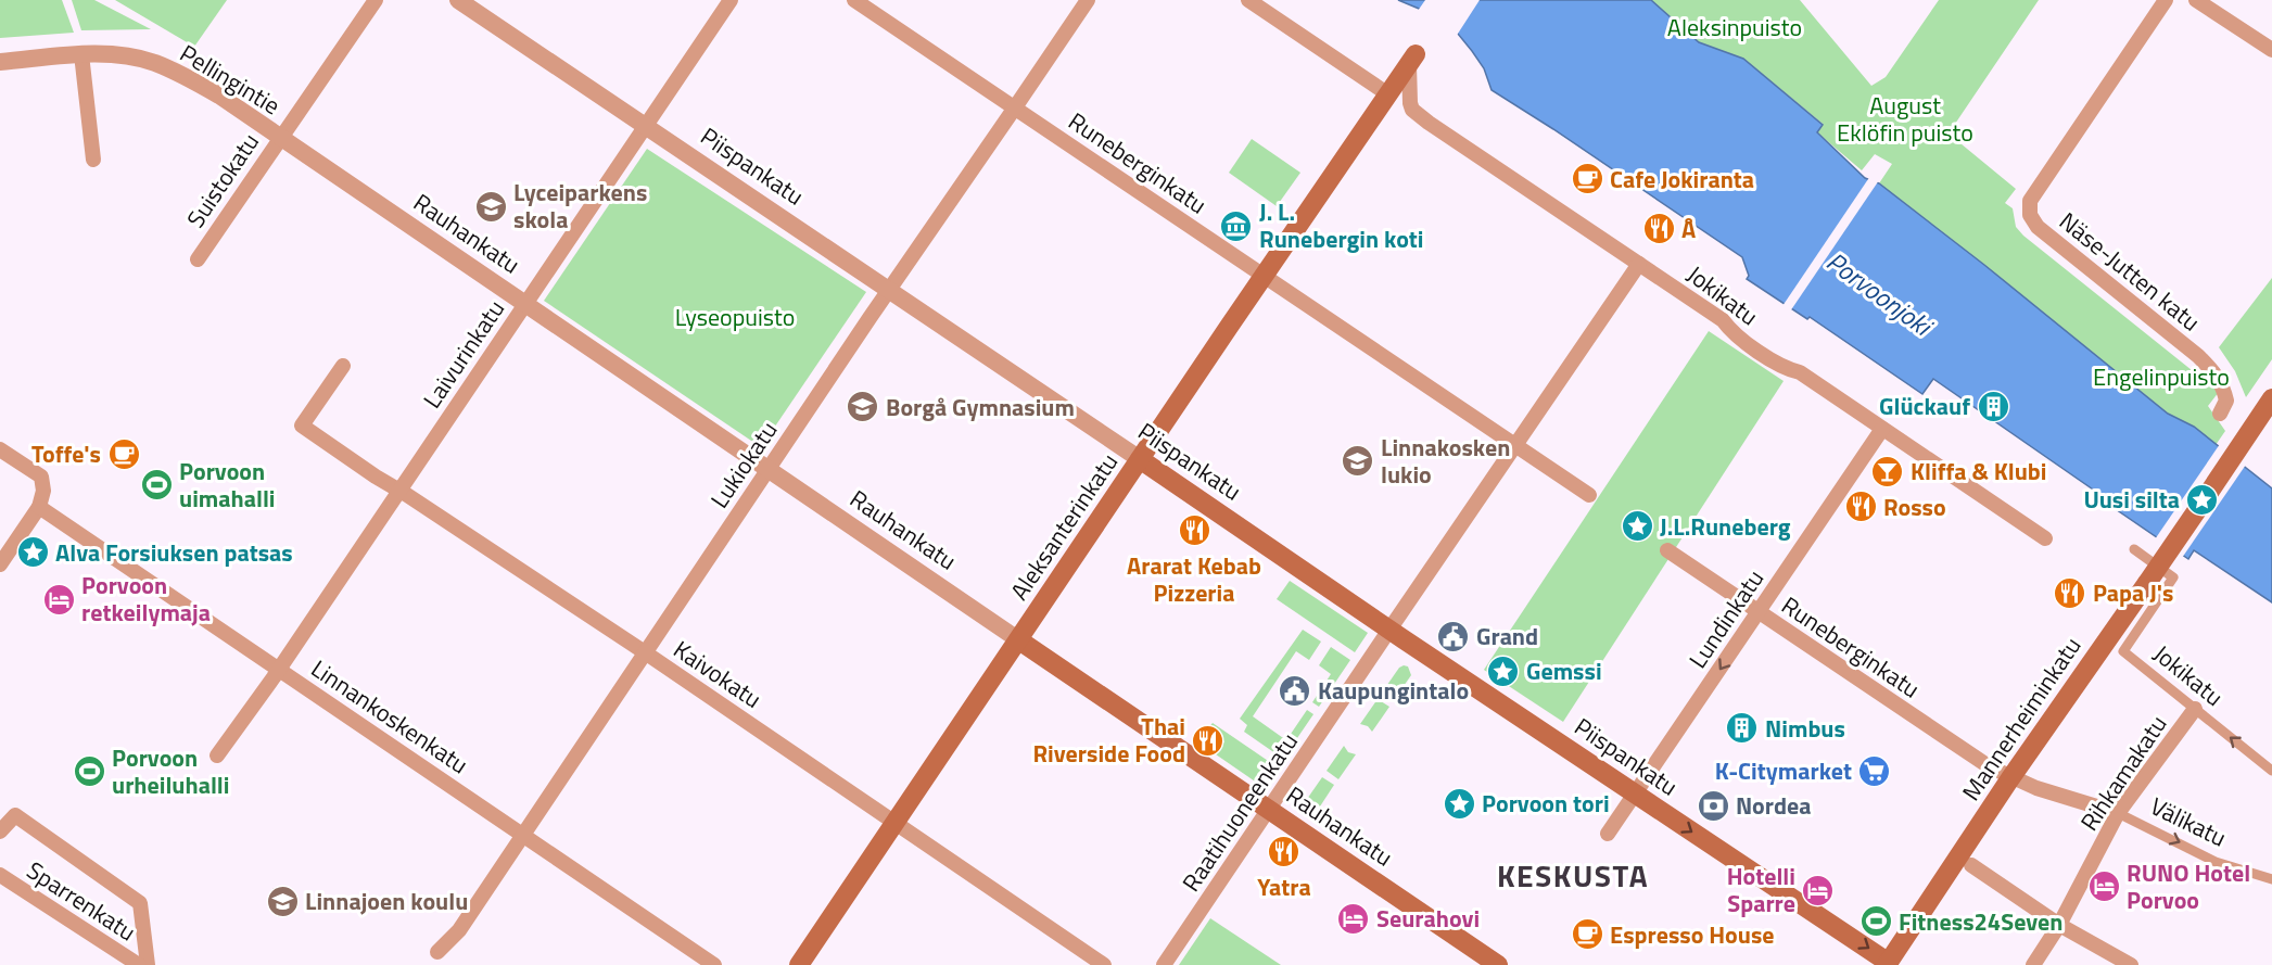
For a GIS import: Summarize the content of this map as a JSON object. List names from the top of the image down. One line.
{"streets":{"main road":["Piispankatu","Rauhankatu","Aleksanterinkatu","Mannerheiminkatu"],"street":["Pellingintie","Runeberginkatu","Suistokatu","Näse-Jutten katu","Jokikatu","Laivurinkatu","Lukiokatu","Lundinkatu","Kaivokatu","Linnankoskenkatu","Rihkamakatu","Raatihuoneenkatu","Välikatu","Sparrenkatu"]},"crossings":[["Pellingintie","Suistokatu"],["Pellingintie","Rauhankatu"],["Runeberginkatu","Lukiokatu"],["Runeberginkatu","Aleksanterinkatu"],["Runeberginkatu","Lundinkatu"],["Runeberginkatu","Mannerheiminkatu"],["Runeberginkatu","Raatihuoneenkatu"],["Runeberginkatu","Välikatu"],["Piispankatu","Laivurinkatu"],["Piispankatu","Lukiokatu"],["Piispankatu","Aleksanterinkatu"],["Piispankatu","Lundinkatu"],["Piispankatu","Mannerheiminkatu"],["Piispankatu","Raatihuoneenkatu"],["Suistokatu","Rauhankatu"],["Rauhankatu","Laivurinkatu"],["Rauhankatu","Lukiokatu"],["Rauhankatu","Aleksanterinkatu"],["Rauhankatu","Raatihuoneenkatu"],["Jokikatu","Aleksanterinkatu"],["Jokikatu","Lundinkatu"],["Jokikatu","Rihkamakatu"],["Jokikatu","Raatihuoneenkatu"],["Laivurinkatu","Kaivokatu"],["Laivurinkatu","Linnankoskenkatu"],["Lukiokatu","Kaivokatu"],["Lukiokatu","Linnankoskenkatu"],["Aleksanterinkatu","Kaivokatu"],["Mannerheiminkatu","Välikatu"],["Rihkamakatu","Välikatu"]],"one_way":["Lundinkatu","Välikatu"],"districts":["KESKUSTA"],"water":["Porvoonjoki"],"parks":["Aleksinpuisto","August Eklöfin puisto","Lyseopuisto","Engelinpuisto"],"places":{"cafe":["Cafe Jokiranta","Toffe's","Espresso House"],"school or university":["Lyceiparkens skola","Borgå Gymnasium","Linnakosken lukio","Linnajoen koulu"],"museum":["J. L. Runebergin koti"],"restaurant":["Å","Rosso","Ararat Kebab Pizzeria","Papa J's","Thai Riverside Food","Yatra"],"building":["Glückauf","Nimbus"],"bar":["Kliffa & Klubi"],"sports":["Porvoon uimahalli","Porvoon urheiluhalli","Fitness24Seven"],"place":["Uusi silta","J.L.Runeberg","Alva Forsiuksen patsas","Gemssi","Porvoon tori"],"hotel":["Porvoon retkeilymaja","RUNO Hotel Porvoo","Hotelli Sparre","Seurahovi"],"public building":["Grand","Kaupungintalo"],"supermarket":["K-Citymarket"],"bank":["Nordea"]}}
